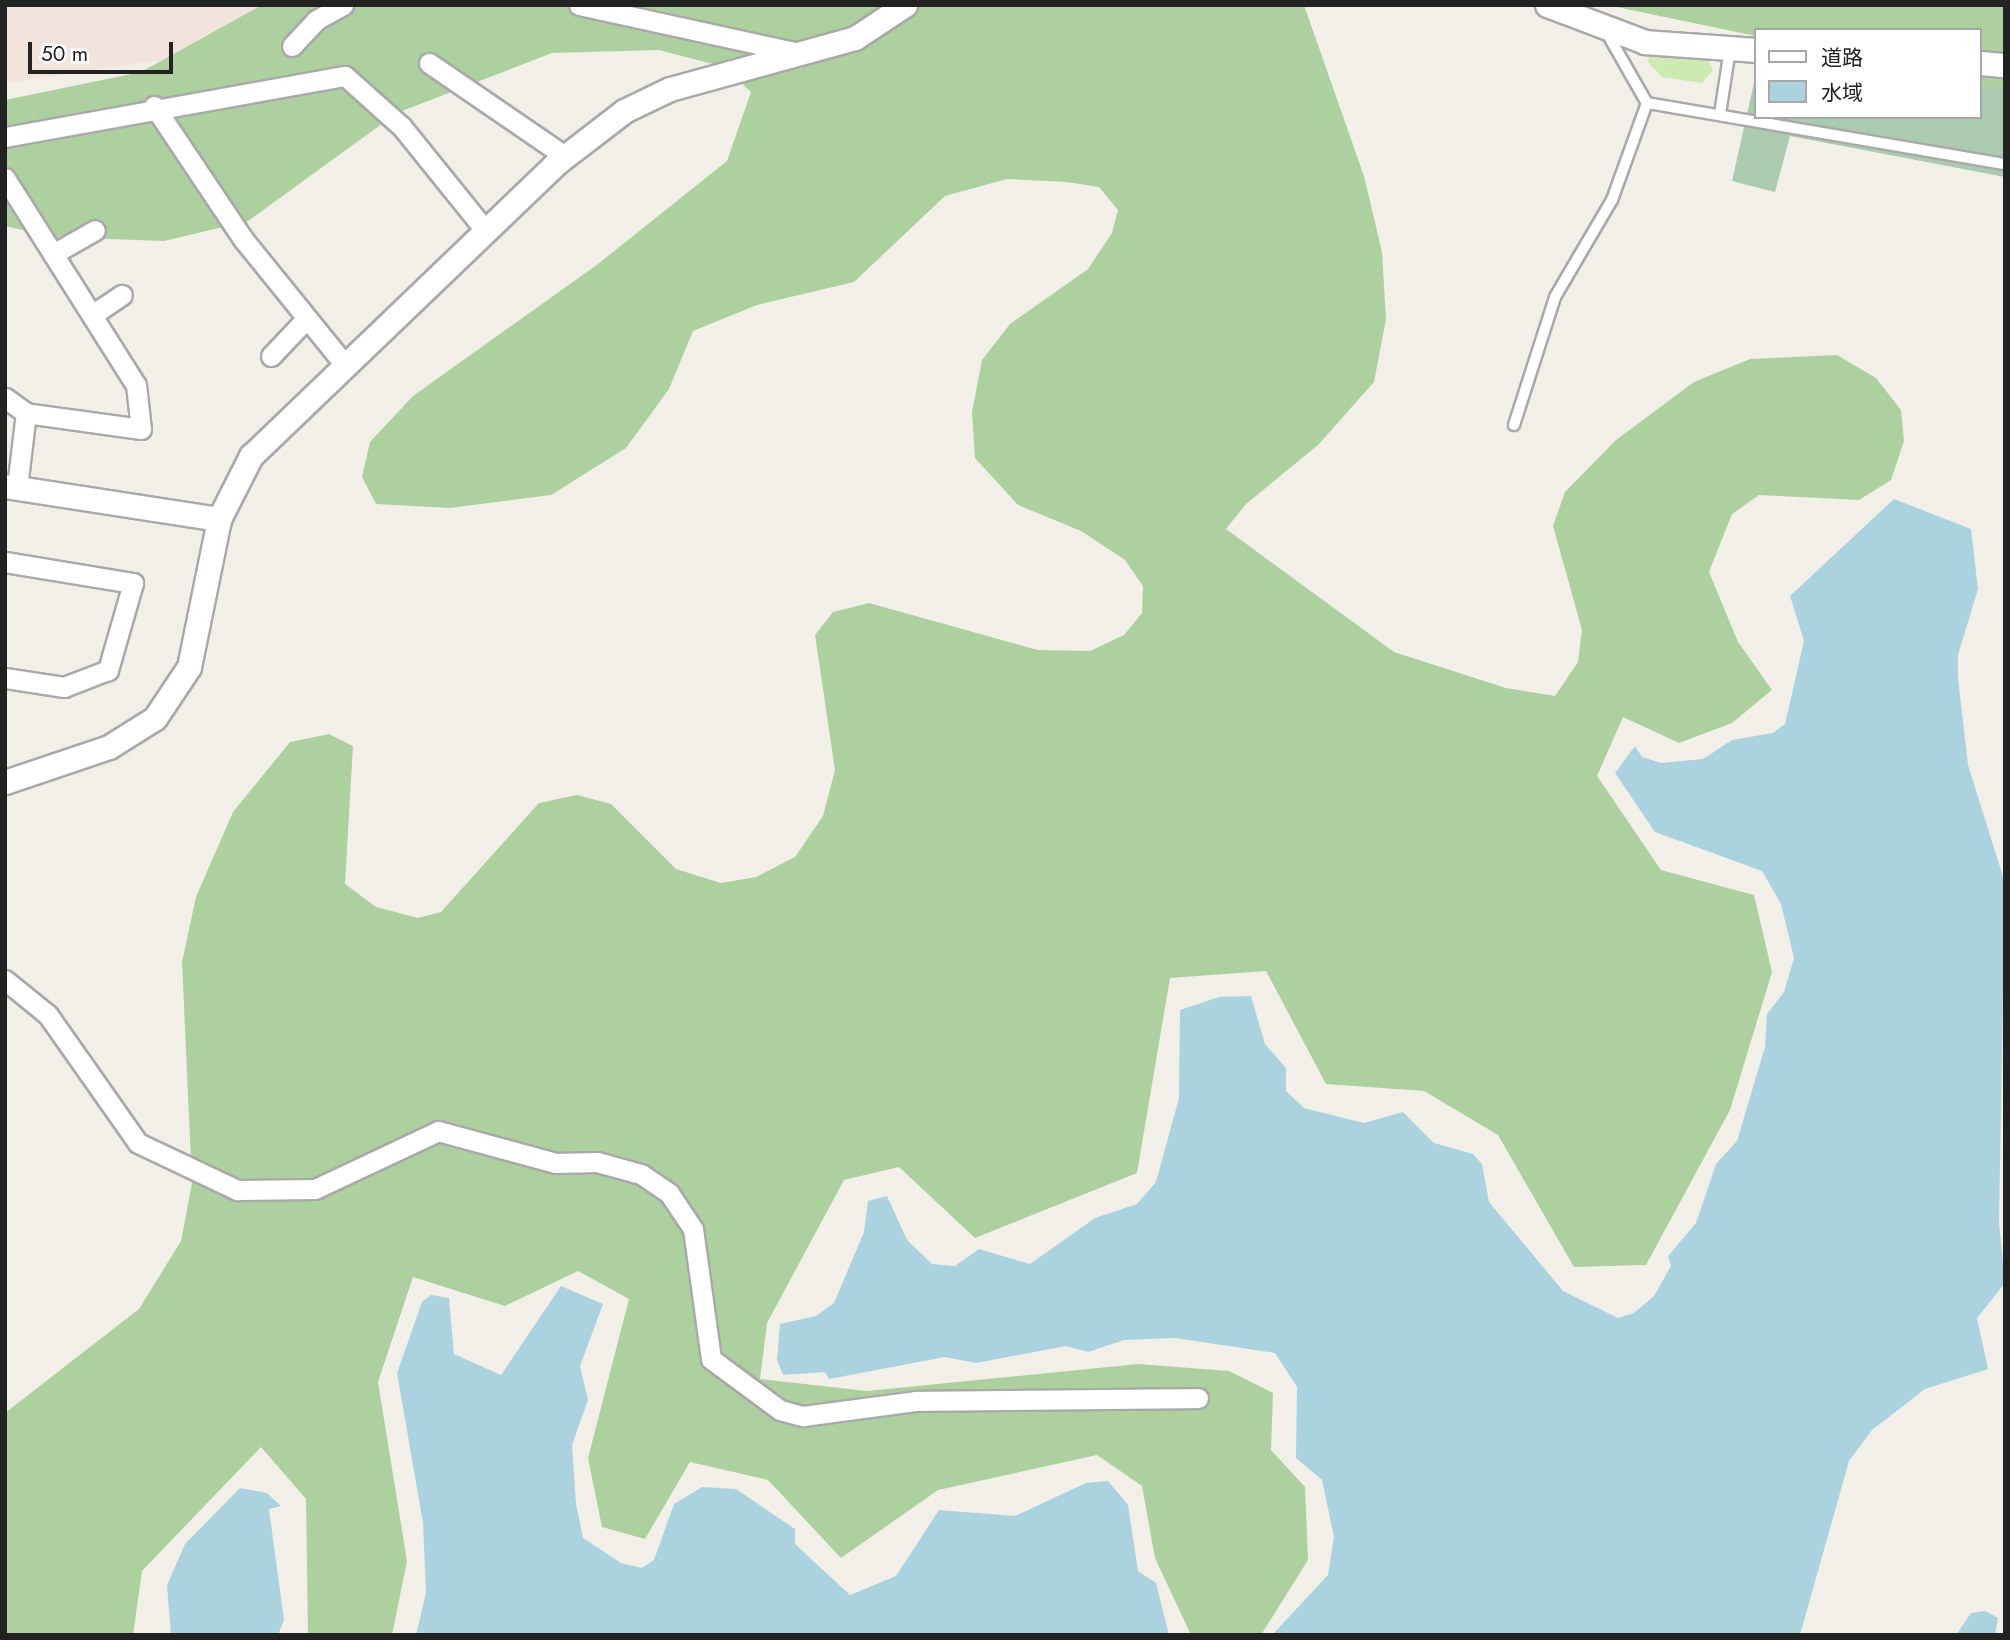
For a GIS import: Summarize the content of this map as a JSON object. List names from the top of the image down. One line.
{"legend":["道路","水域"],"scale_bar":"50 m"}
